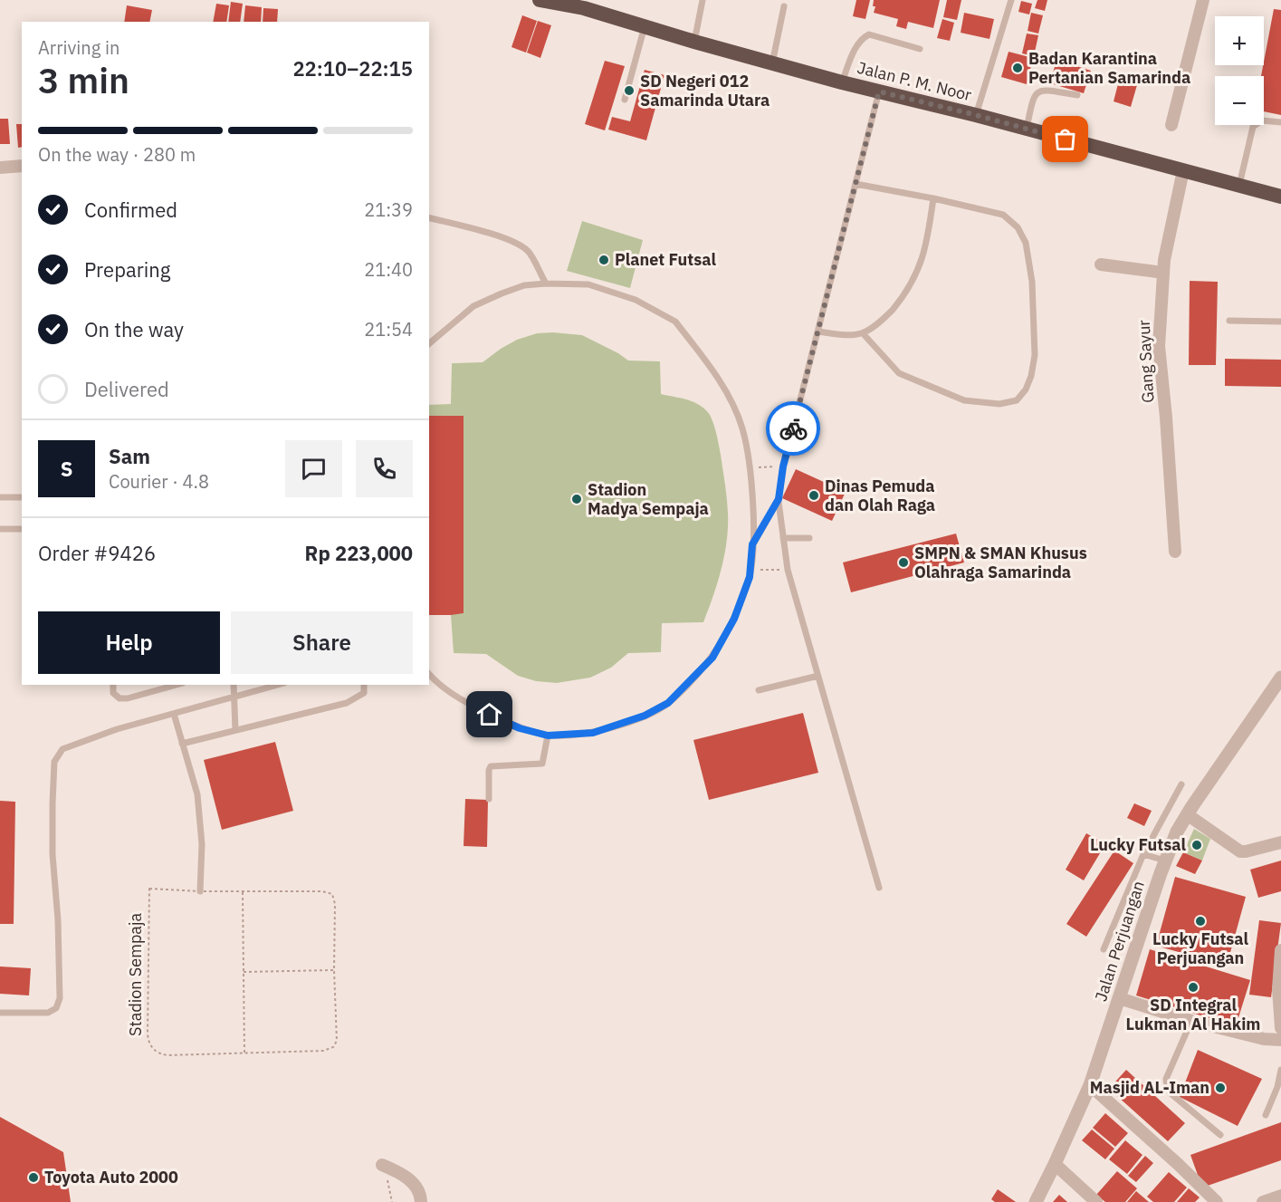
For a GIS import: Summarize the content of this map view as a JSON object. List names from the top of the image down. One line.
{"streets":{"highway":["Jalan P. M. Noor"],"street":["Gang Sayur","Jalan Perjuangan"],"path":["Stadion Sempaja"]},"crossings":[["Jalan P. M. Noor","Gang Sayur"]],"places":["Badan Karantina Pertanian Samarinda","SD Negeri 012 Samarinda Utara","Planet Futsal","Dinas Pemuda dan Olah Raga","Stadion Madya Sempaja","SMPN & SMAN Khusus Olahraga Samarinda","Lucky Futsal","Lucky Futsal Perjuangan","SD Integral Lukman Al Hakim","Masjid AL-Iman","Toyota Auto 2000"],"page":{"map_buttons":["+","−"],"heading":["3 min","Arriving in","22:10–22:15"],"panel":["Sam","Courier · 4.8","Order #9426","Rp 223,000"],"bar":"On the way · 280 m","list":[["Confirmed","21:39"],["Preparing","21:40"],["On the way","21:54"],"Delivered"],"round":"S","buttons":["Help","Share"]}}
